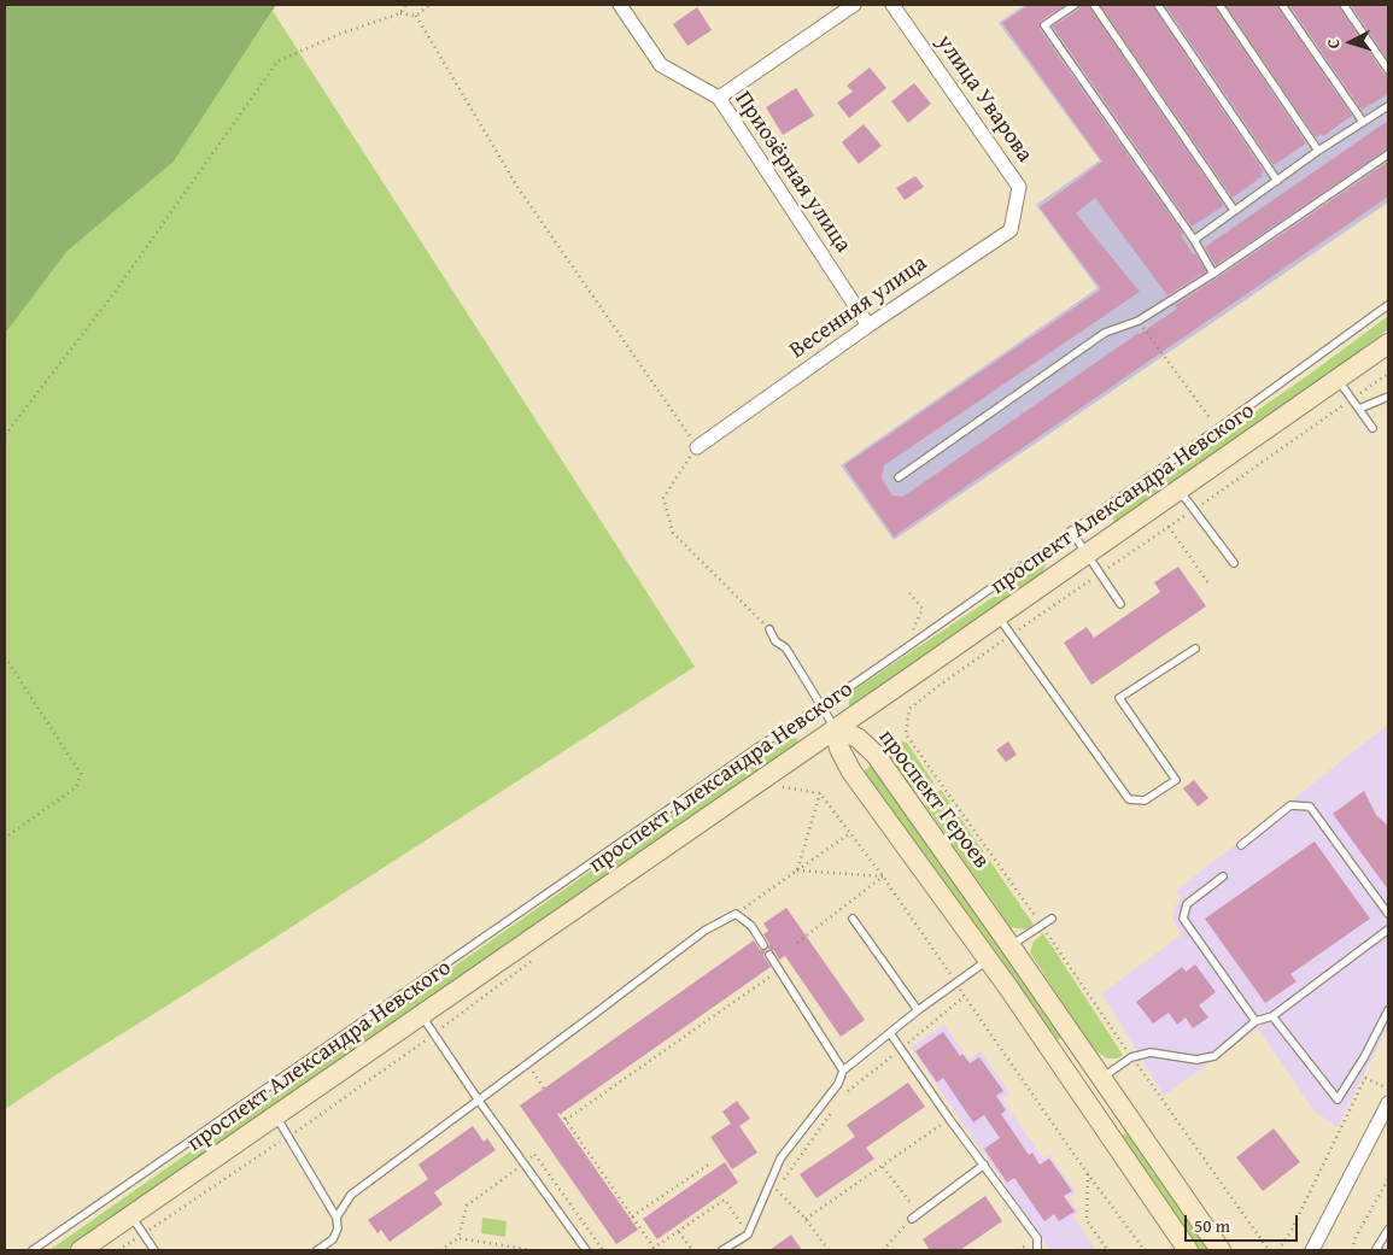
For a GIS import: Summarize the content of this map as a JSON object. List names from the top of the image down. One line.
{"streets":{"main road":["проспект Александра Невского","проспект Героев"],"street":["улица Уварова","Приозёрная улица","Весенняя улица"]},"crossings":[["улица Уварова","Весенняя улица"],["Приозёрная улица","Весенняя улица"],["проспект Александра Невского","проспект Героев"]],"scale_bar":"50 m","north":"left"}
